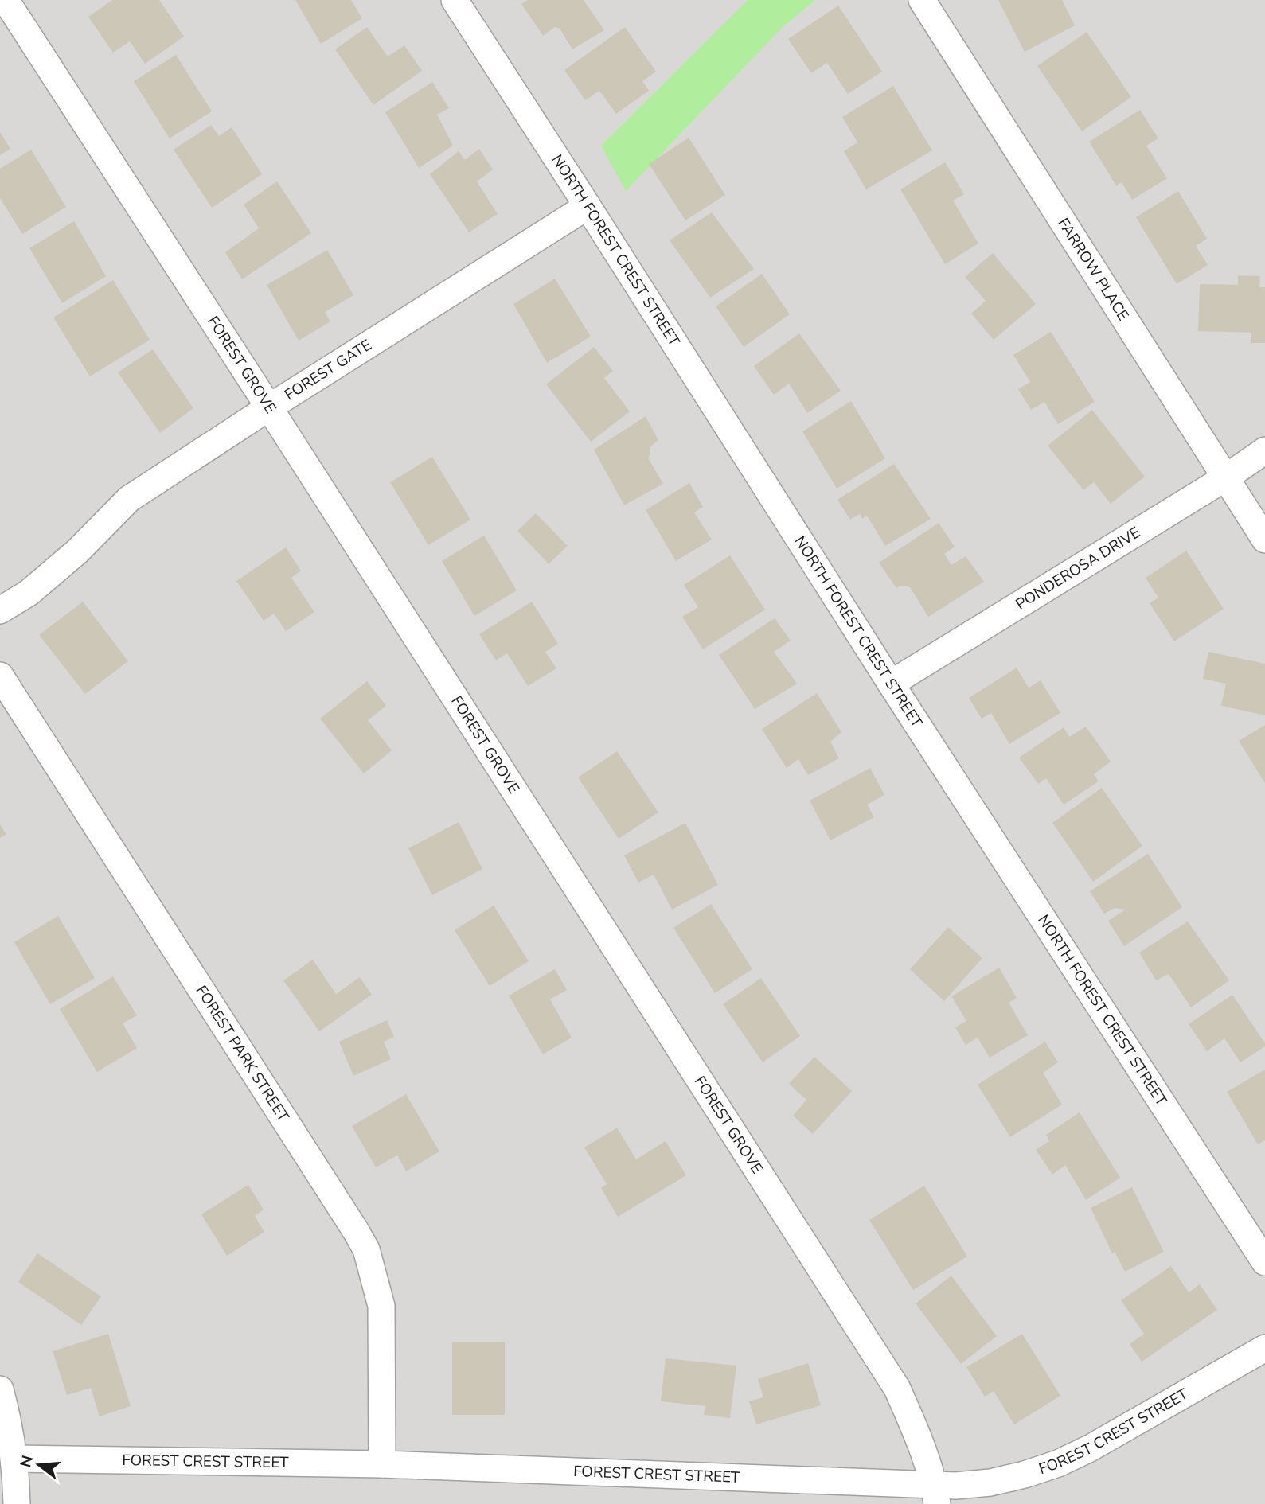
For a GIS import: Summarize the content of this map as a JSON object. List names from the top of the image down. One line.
{"streets":{"street":["NORTH FOREST CREST STREET","FARROW PLACE","FOREST GROVE","FOREST GATE","PONDEROSA DRIVE","FOREST PARK STREET","FOREST CREST STREET"]},"crossings":[["NORTH FOREST CREST STREET","FOREST GATE"],["NORTH FOREST CREST STREET","PONDEROSA DRIVE"],["FARROW PLACE","PONDEROSA DRIVE"],["FOREST GROVE","FOREST GATE"],["FOREST GROVE","FOREST CREST STREET"],["FOREST PARK STREET","FOREST CREST STREET"]],"north":"left"}
